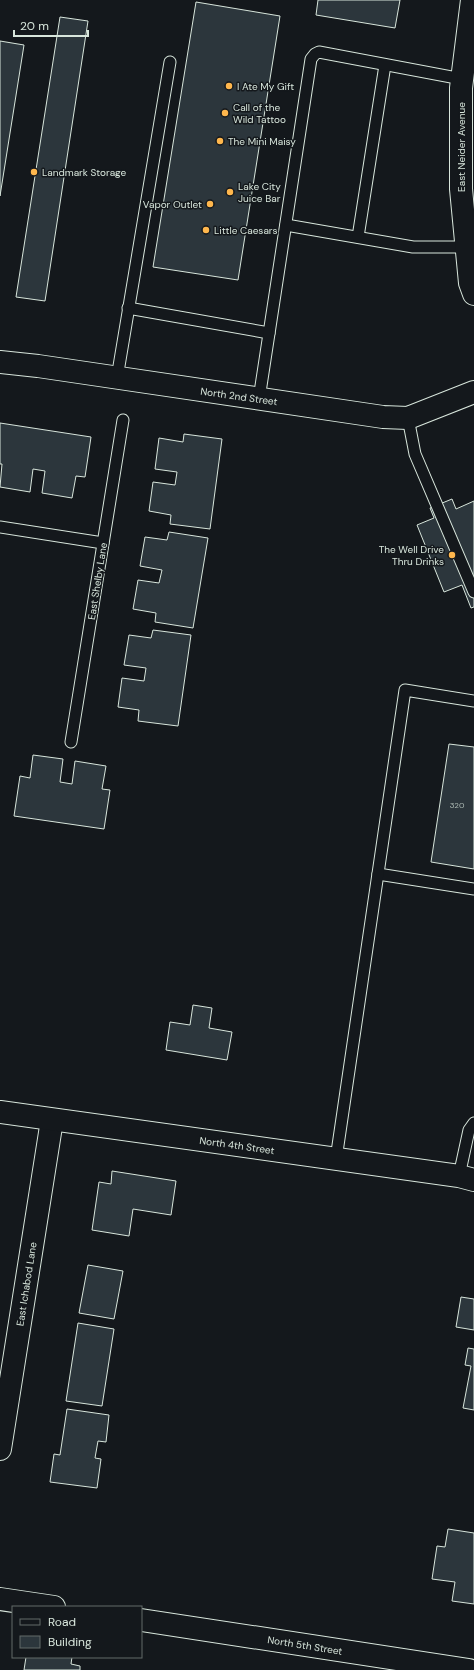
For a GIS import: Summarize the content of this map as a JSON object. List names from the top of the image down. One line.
{"streets":{"street":["East Neider Avenue","North 2nd Street","North 4th Street","East Ichabod Lane","North 5th Street"],"lane":["East Shelby Lane"]},"crossings":[["North 4th Street","East Ichabod Lane"]],"places":["I Ate My Gift","Call of the Wild Tattoo","The Mini Maisy","Landmark Storage","Lake City Juice Bar","Vapor Outlet","Little Caesars","The Well Drive Thru Drinks"],"house_numbers":["320"],"legend":["Road","Building"],"scale_bar":"20 m"}
